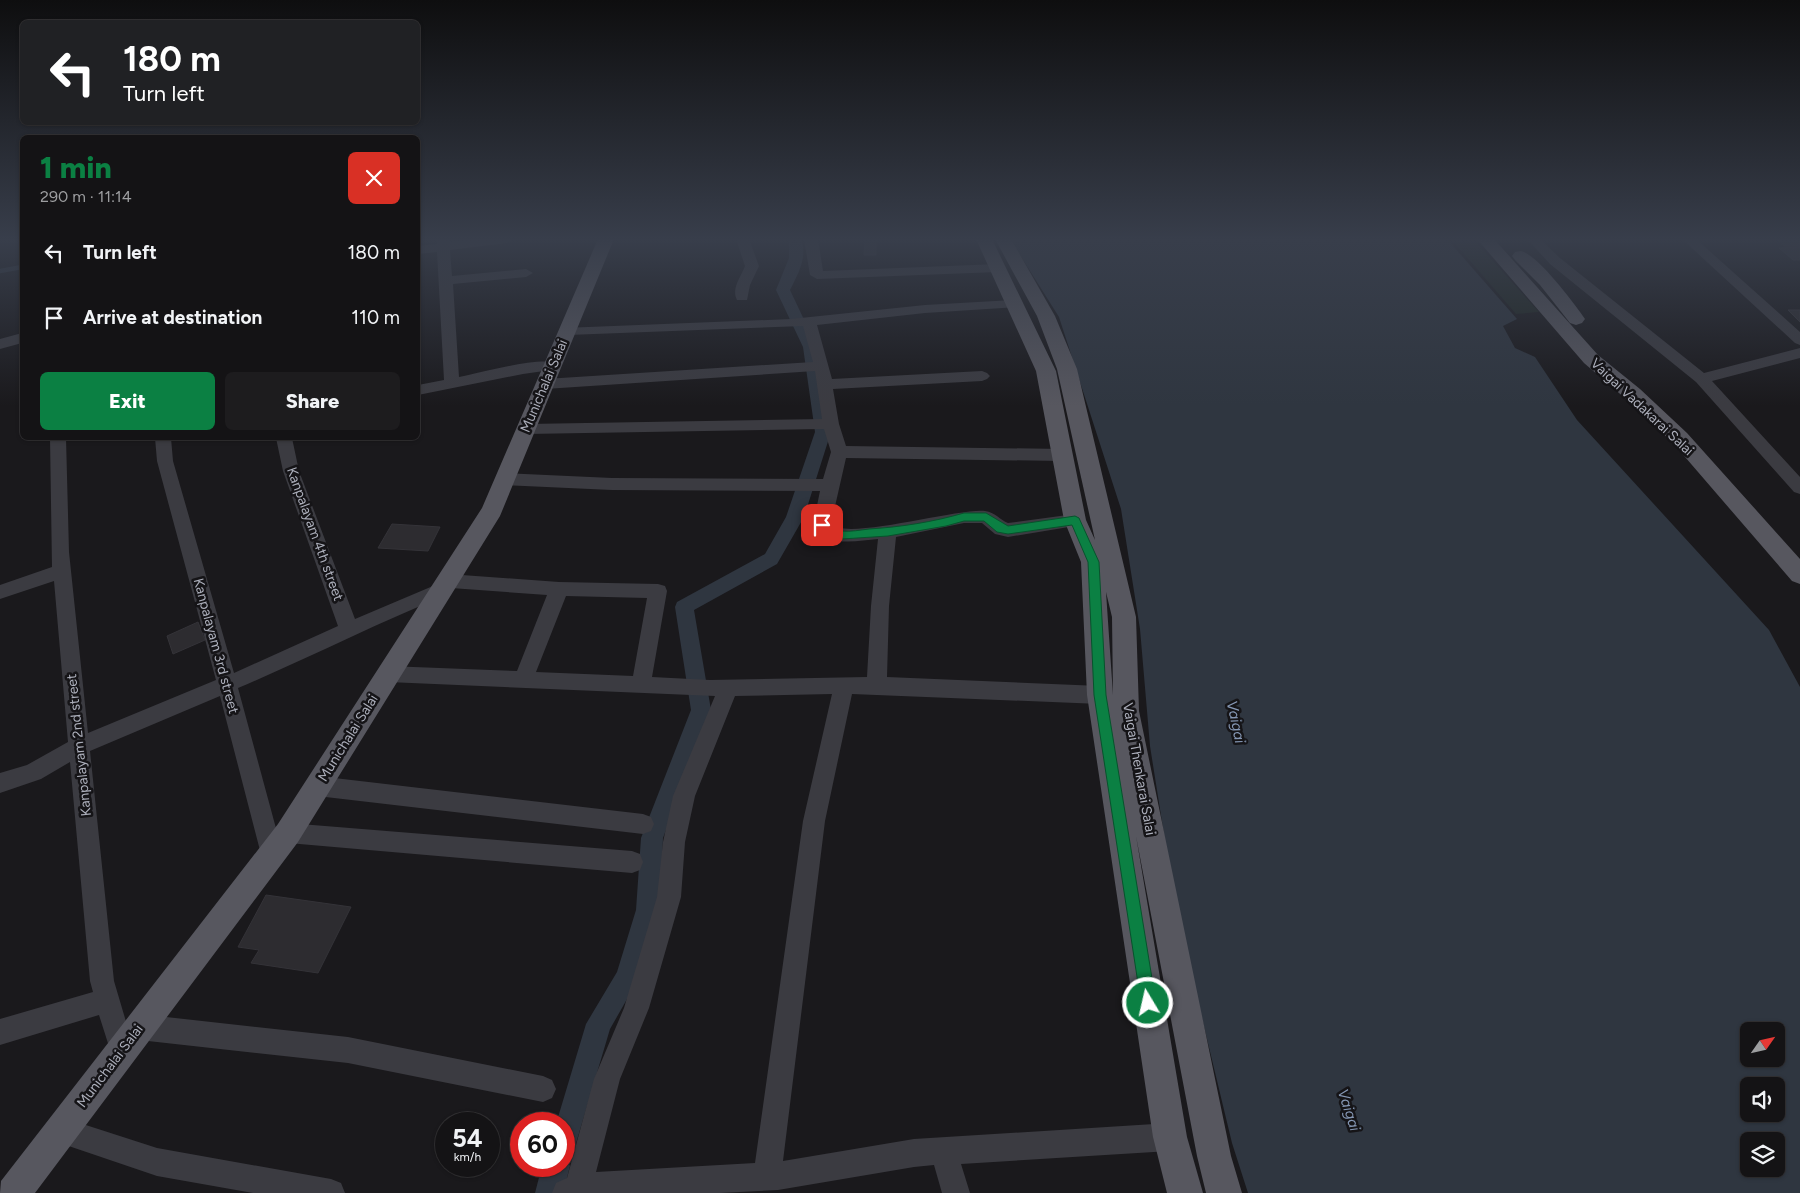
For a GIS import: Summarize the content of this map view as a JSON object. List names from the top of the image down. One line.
{"streets":{"main road":["Munichalai Salai","Vaigai Vadakarai Salai","Vaigai Thenkarai Salai"],"street":["Kanpalayam 4th street","Kanpalayam 3rd street","Kanpalayam 2nd street"]},"crossings":[["Munichalai Salai","Kanpalayam 3rd street"],["Munichalai Salai","Kanpalayam 2nd street"]],"water":["Vaigai"],"north":"top right","page":{"turn":["180 m","Turn left"],"heading":["1 min","290 m · 11:14"],"list":[{"name":"Turn left","value":"180 m"},{"name":"Arrive at destination","value":"110 m"}],"buttons":["Exit","Share"],"speed":"54 km/h","limit":"60"}}
